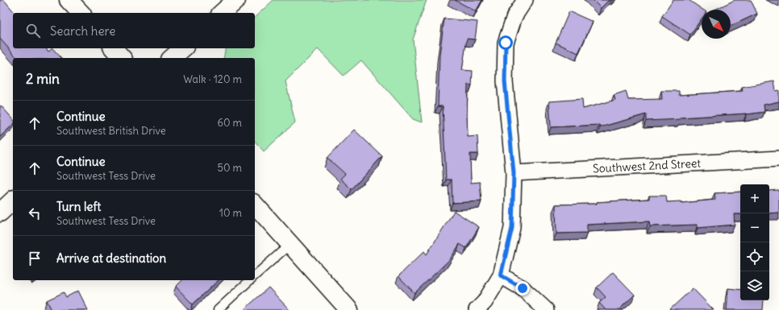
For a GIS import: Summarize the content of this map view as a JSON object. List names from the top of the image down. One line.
{"streets":{"street":["Southwest 2nd Street"]},"north":"bottom right","page":{"search":"Search here","heading":["2 min","Walk · 120 m"],"list":[["Continue","Southwest British Drive","60 m"],["Continue","Southwest Tess Drive","50 m"],["Turn left","Southwest Tess Drive","10 m"],"Arrive at destination"],"map_buttons":["+","−"]}}
